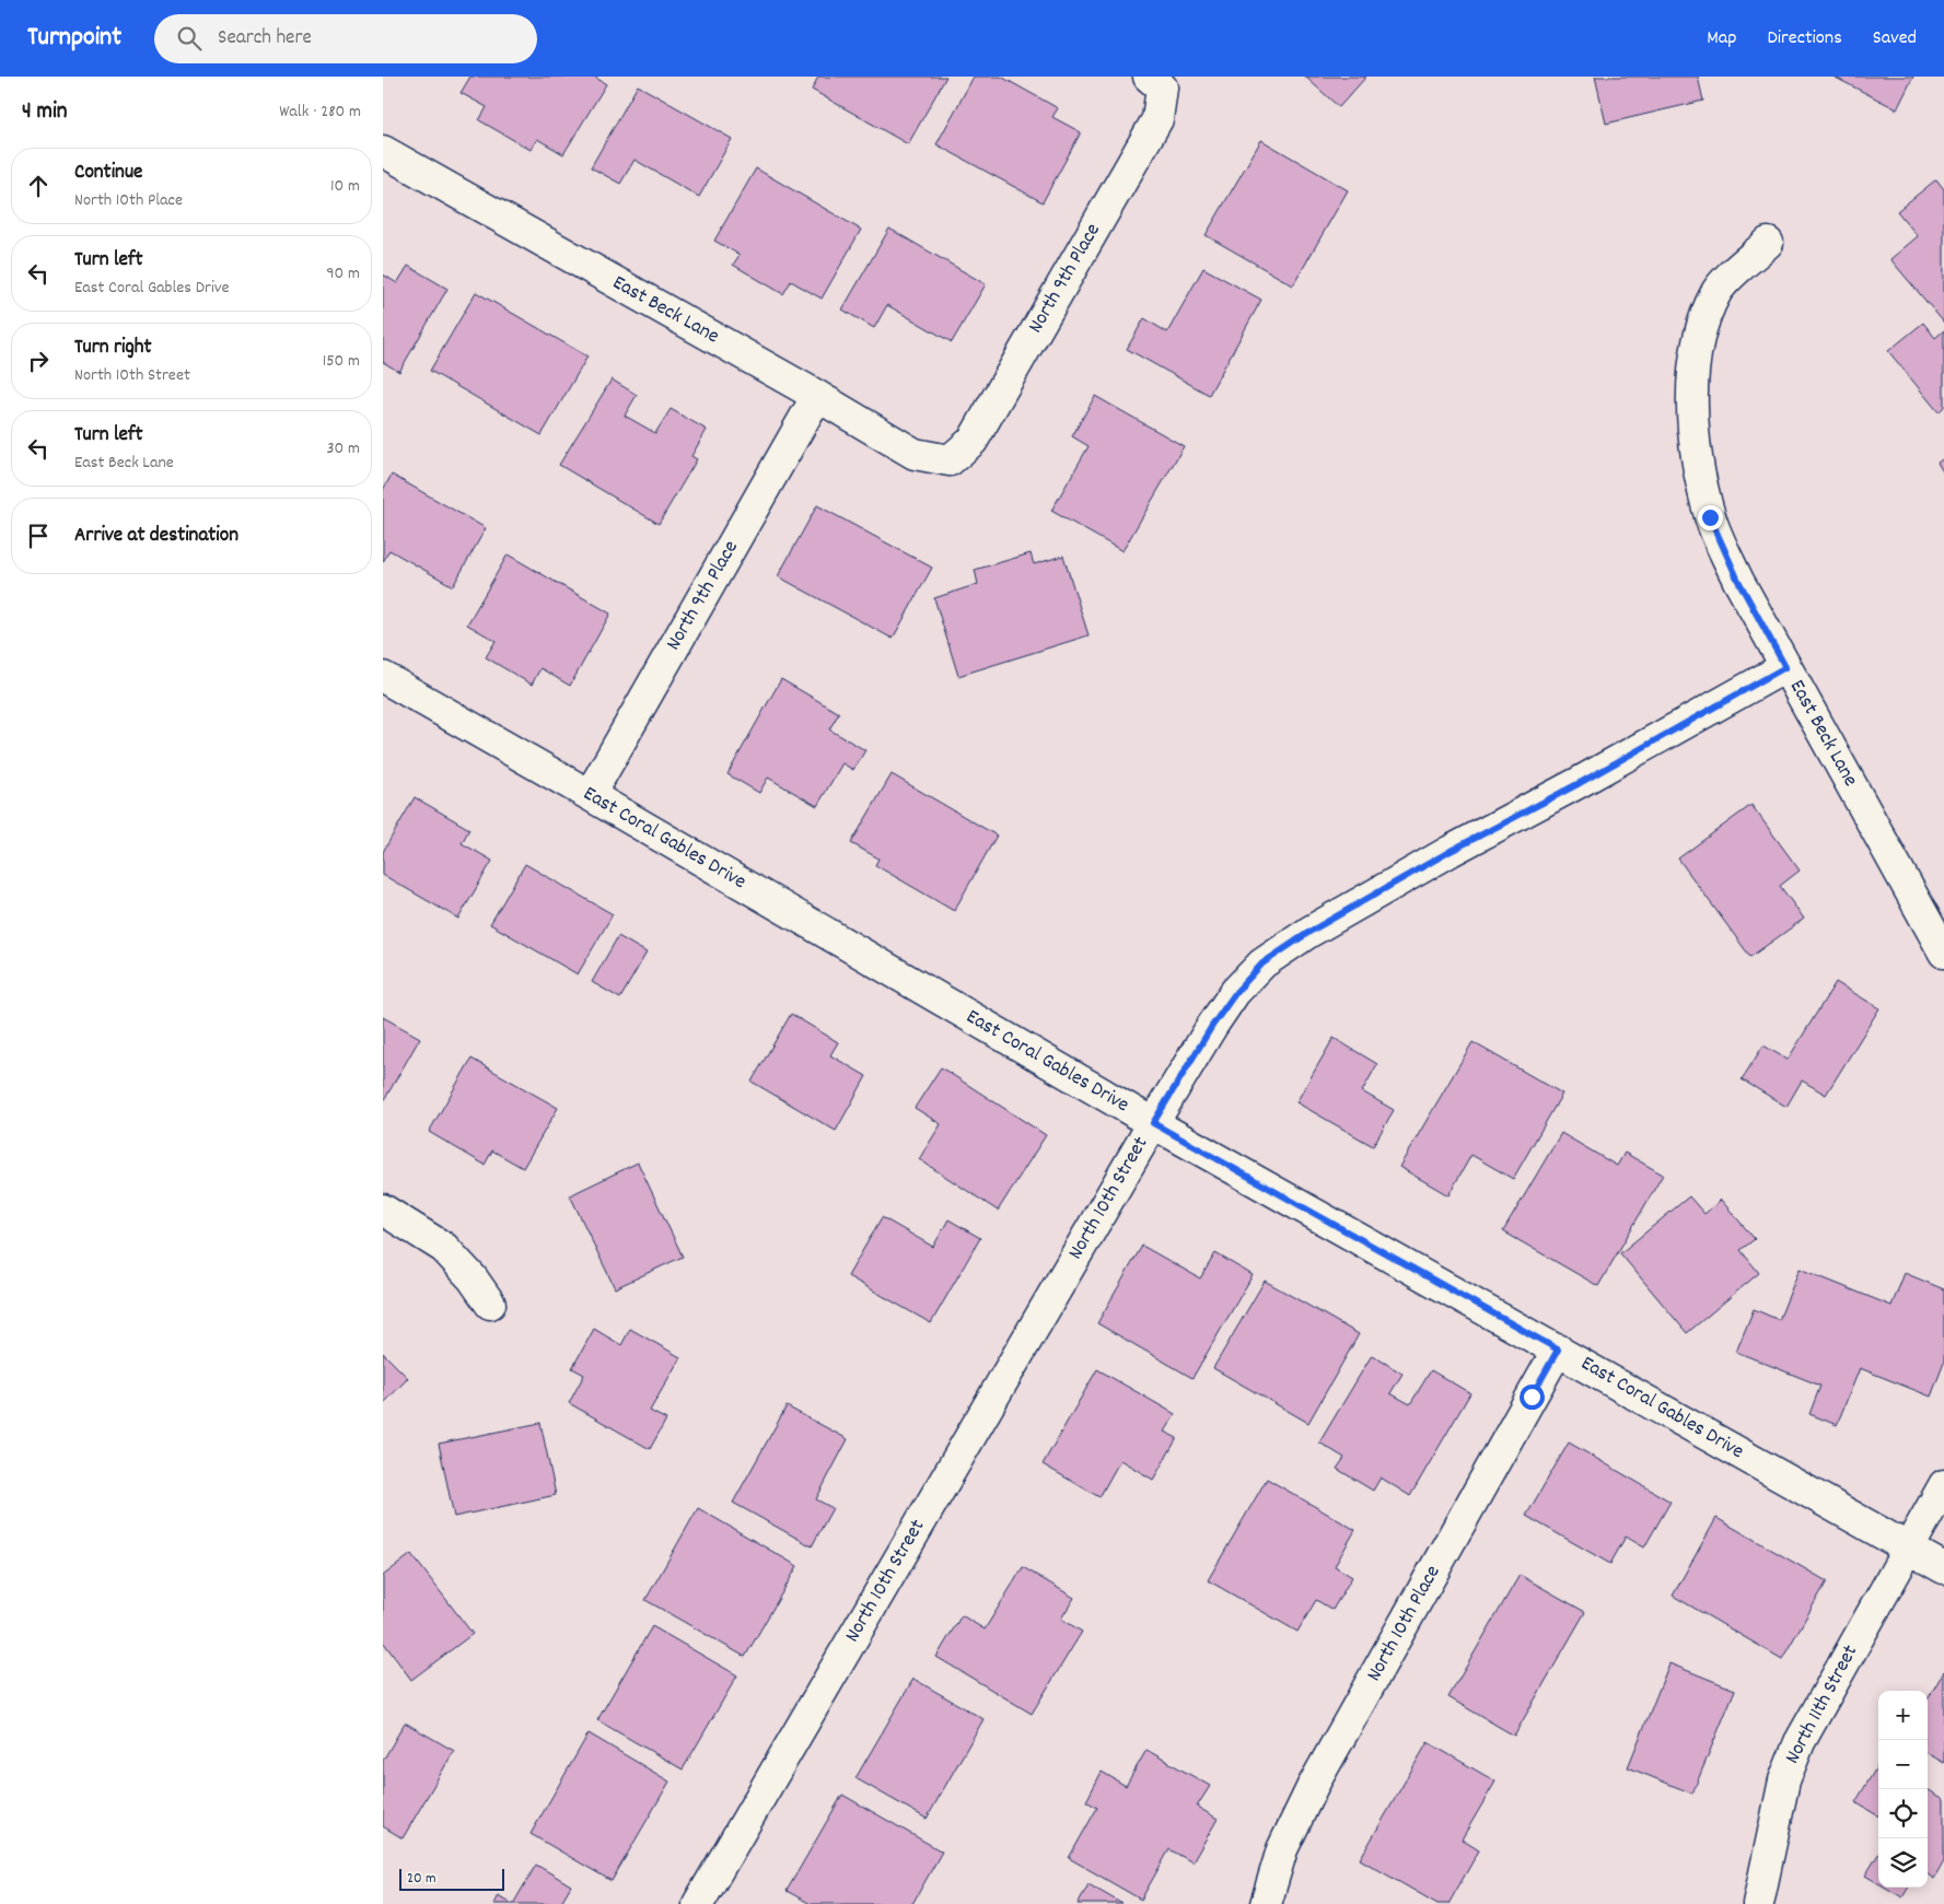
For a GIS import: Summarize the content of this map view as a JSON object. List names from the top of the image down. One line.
{"streets":{"street":["North 9th Place","East Beck Lane","East Coral Gables Drive","North 10th Street","North 10th Place","North 11th Street"]},"crossings":[["North 9th Place","East Beck Lane"],["North 9th Place","East Coral Gables Drive"],["East Beck Lane","North 10th Street"],["East Coral Gables Drive","North 10th Street"],["East Coral Gables Drive","North 10th Place"],["East Coral Gables Drive","North 11th Street"]],"scale_bar":"20 m","page":{"header":"Turnpoint","search":"Search here","nav":["Map","Directions","Saved"],"heading":["4 min","Walk · 280 m"],"list":[["Continue","North 10th Place","10 m"],["Turn left","East Coral Gables Drive","90 m"],["Turn right","North 10th Street","150 m"],["Turn left","East Beck Lane","30 m"],"Arrive at destination"],"map_buttons":["+","−"],"scale":"20 m"}}
